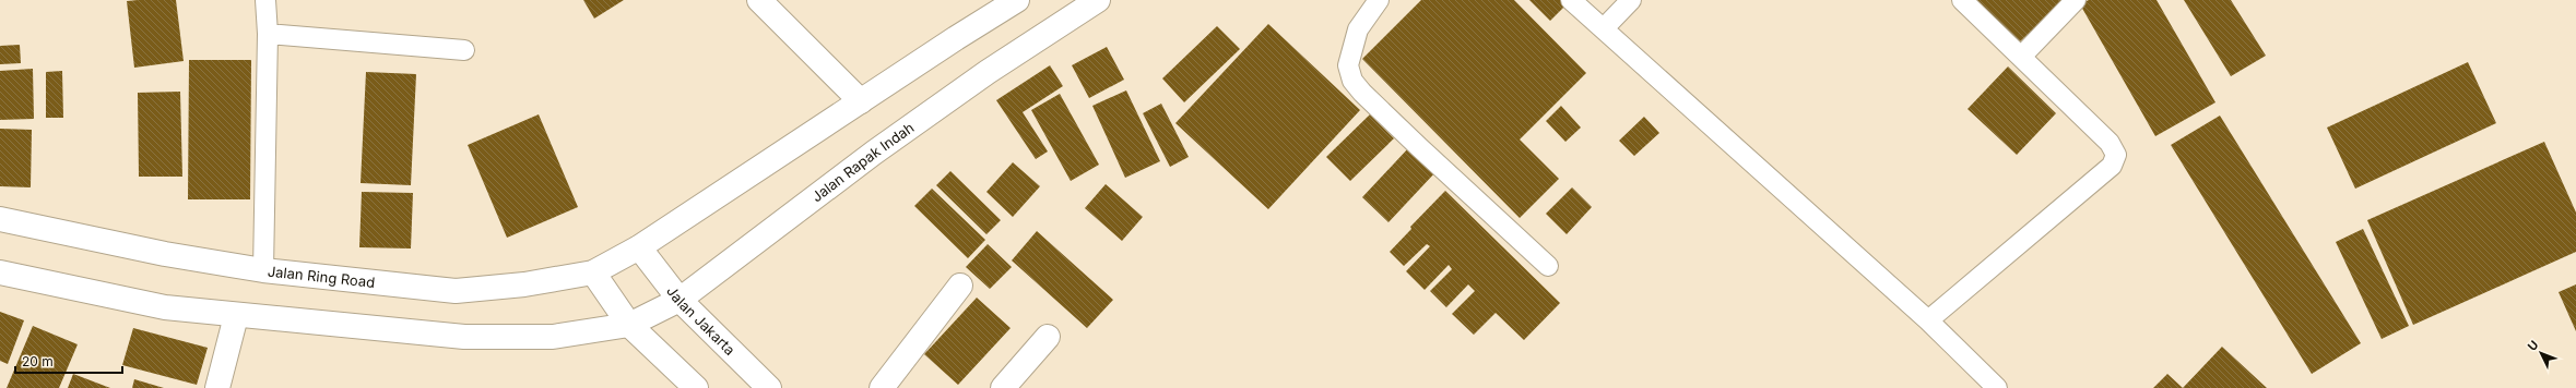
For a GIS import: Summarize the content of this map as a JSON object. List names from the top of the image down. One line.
{"streets":{"main road":["Jalan Rapak Indah","Jalan Ring Road","Jalan Jakarta"]},"crossings":[["Jalan Rapak Indah","Jalan Jakarta"],["Jalan Ring Road","Jalan Jakarta"]],"scale_bar":"20 m","north":"top left"}
